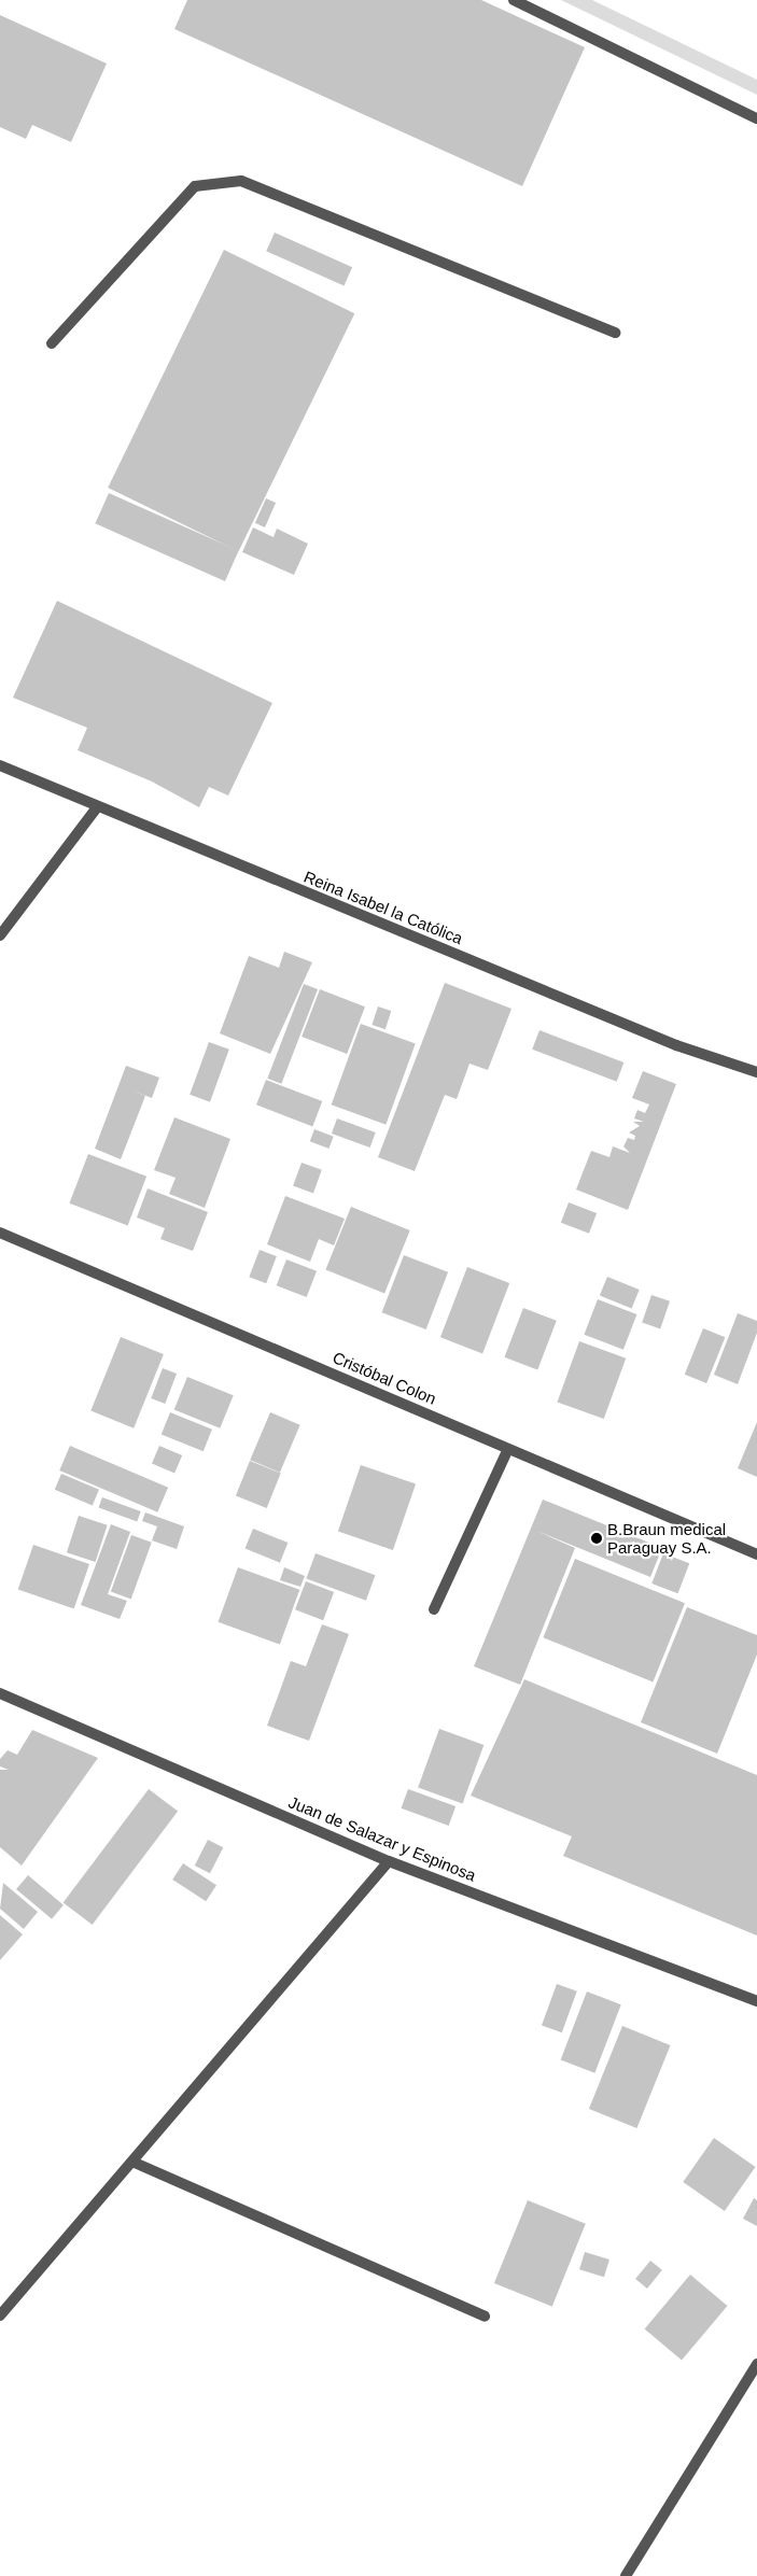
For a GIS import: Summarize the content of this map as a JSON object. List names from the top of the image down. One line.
{"streets":{"street":["Reina Isabel la Católica","Cristóbal Colon","Juan de Salazar y Espinosa"]},"places":["B.Braun medical Paraguay S.A."]}
